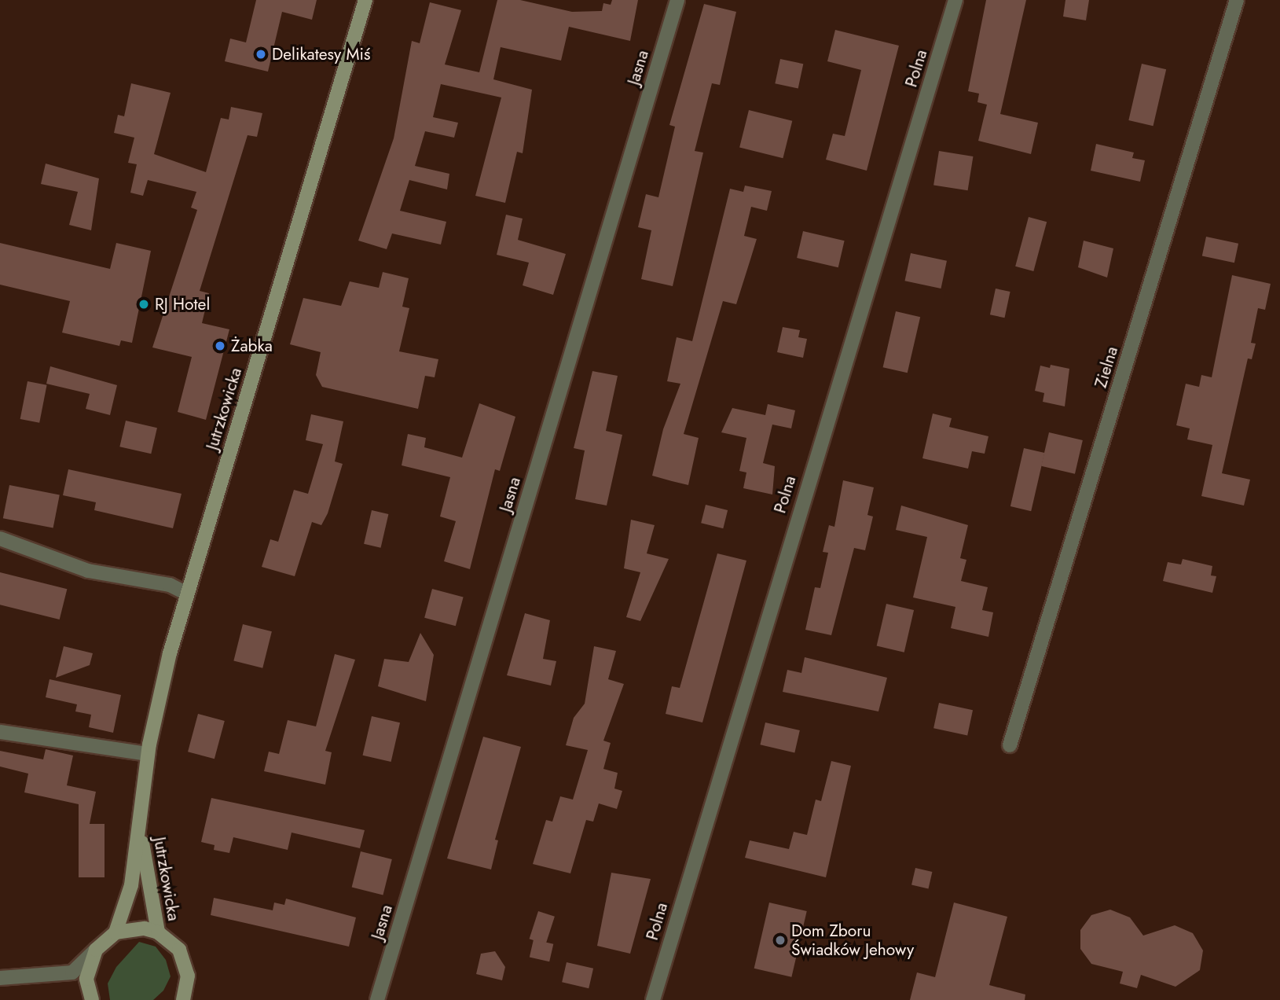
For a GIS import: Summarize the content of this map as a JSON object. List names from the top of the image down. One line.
{"streets":{"main road":["Jutrzkowicka"],"street":["Jasna","Polna","Zielna"]},"places":["Delikatesy Miś","RJ Hotel","Żabka","Dom Zboru Świadków Jehowy"]}
